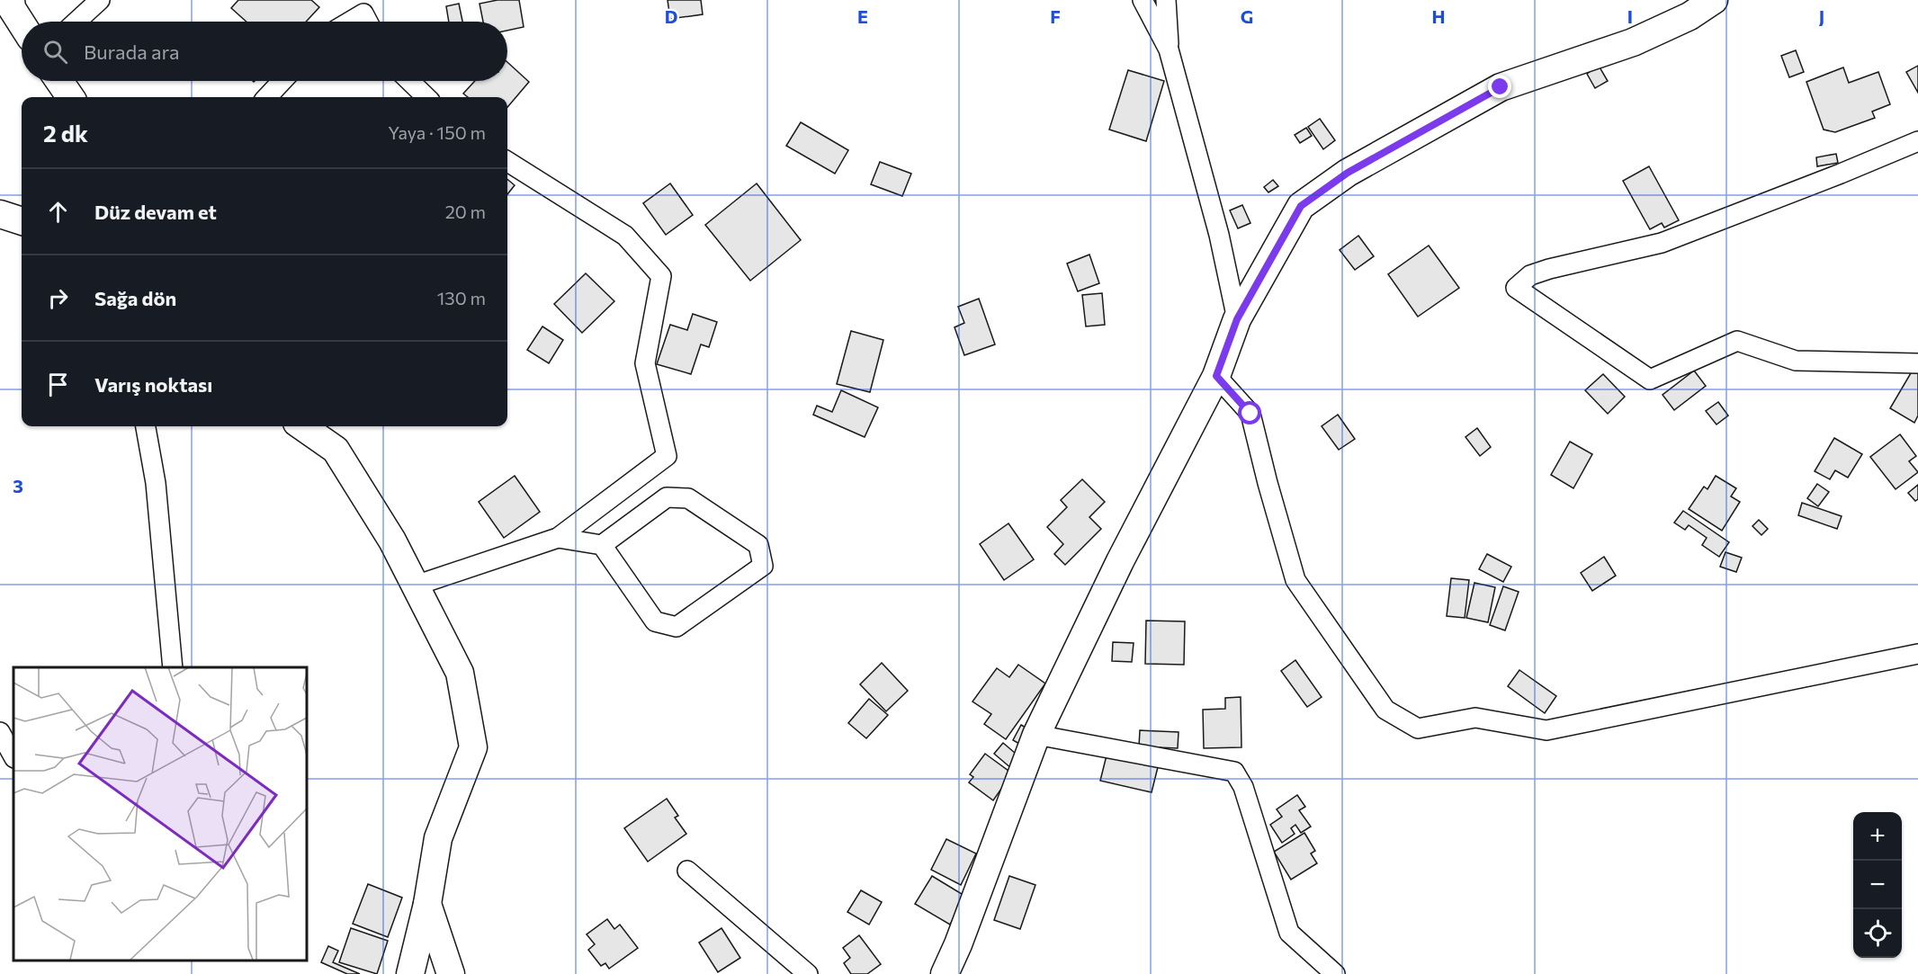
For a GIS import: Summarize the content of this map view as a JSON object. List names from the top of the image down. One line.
{"page":{"search":"Burada ara","heading":["2 dk","Yaya · 150 m"],"list":[["Düz devam et","20 m"],["Sağa dön","130 m"],"Varış noktası"],"map_buttons":["+","−"]},"grid":{"columns":["D","E","F","G","H","I","J"],"rows":["3"]}}
